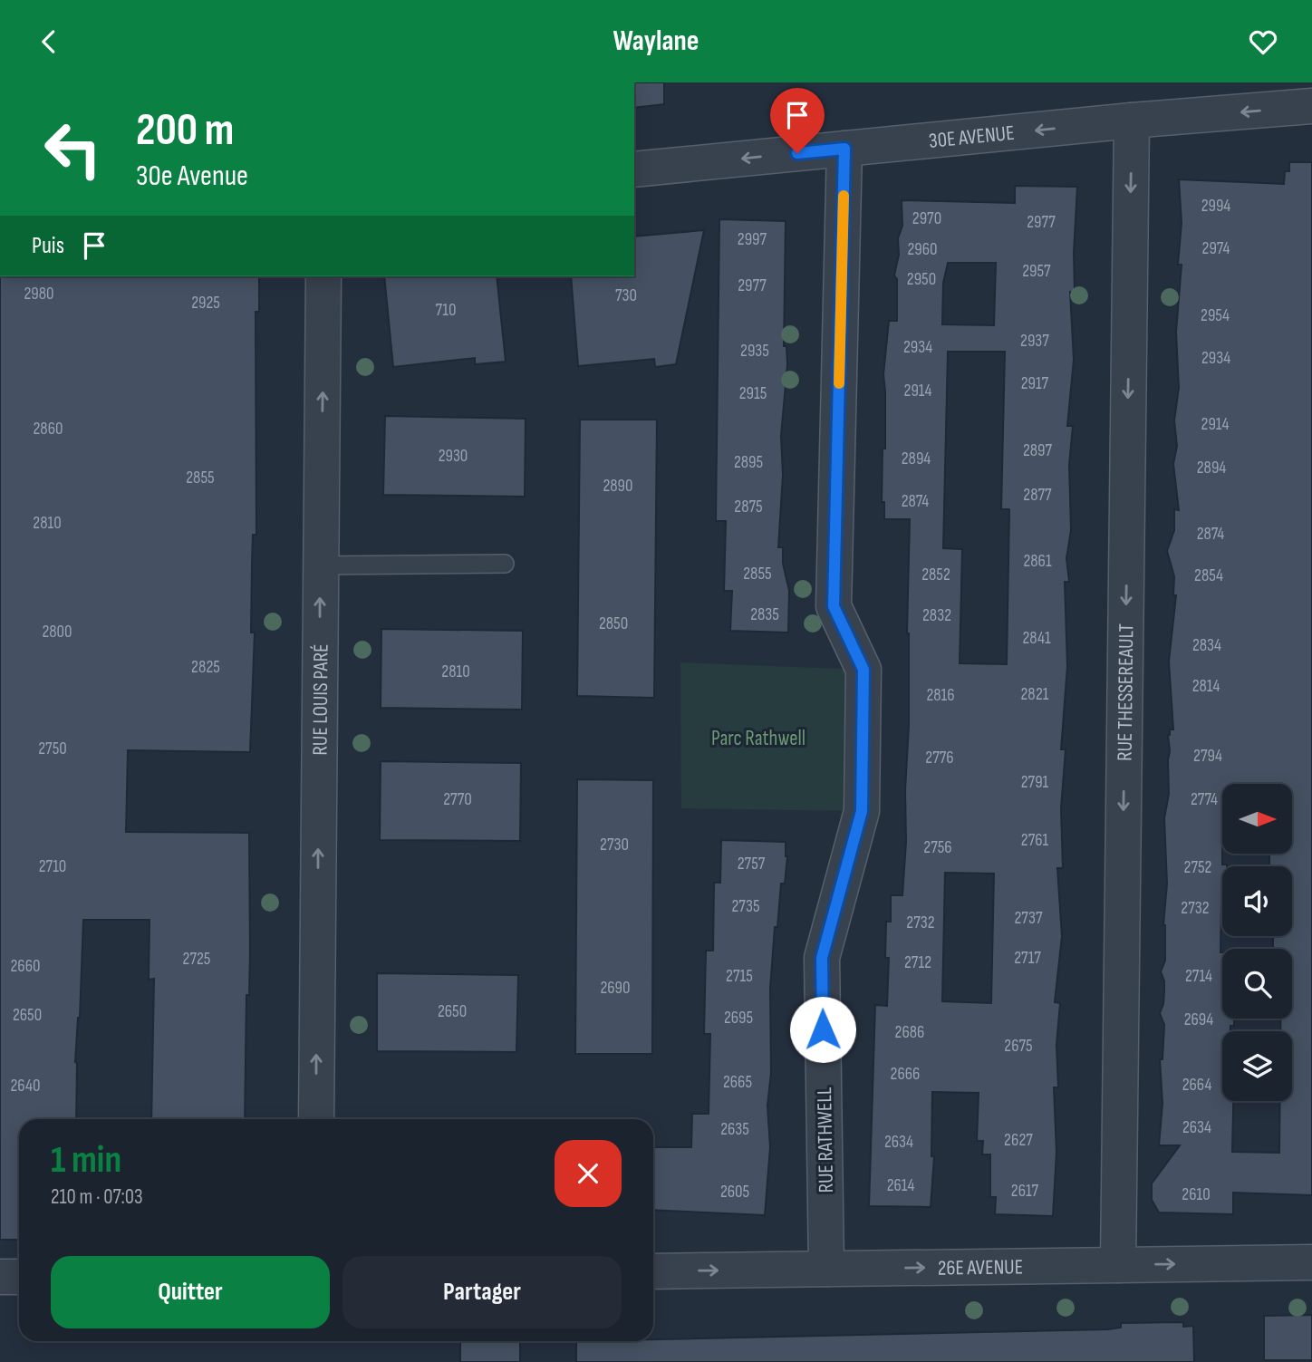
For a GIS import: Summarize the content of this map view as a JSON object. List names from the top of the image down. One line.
{"streets":{"street":["30E AVENUE","RUE THESSEREAULT","RUE LOUIS PARÉ","RUE RATHWELL","26E AVENUE"]},"crossings":[["30E AVENUE","RUE THESSEREAULT"],["30E AVENUE","RUE RATHWELL"],["RUE THESSEREAULT","26E AVENUE"],["RUE RATHWELL","26E AVENUE"]],"one_way":["30E AVENUE","RUE THESSEREAULT","RUE LOUIS PARÉ","26E AVENUE"],"parks":["Parc Rathwell"],"house_numbers":["2994","2970","2977","2997","2974","2960","2957","2950","2977","2980","730","2925","710","2954","2937","2934","2935","2934","2917","2914","2915","2914","2860","2897","2930","2894","2895","2894","2855","2890","2877","2874","2875","2810","2874","2861","2855","2852","2854","2835","2832","2850","2800","2841","2834","2825","2810","2814","2821","2816","2750","2794","2776","2791","2770","2774","2761","2730","2756","2757","2710","2752","2735","2732","2737","2732","2717","2725","2712","2660","2715","2714","2690","2650","2650","2695","2694","2686","2675","2666","2665","2664","2640","2634","2635","2627","2634","2614","2617","2605","2610"],"north":"right","page":{"header":"Waylane","turn":["200 m","30e Avenue"],"then":"Puis","heading":["1 min","210 m · 07:03"],"buttons":["Quitter","Partager"]}}
